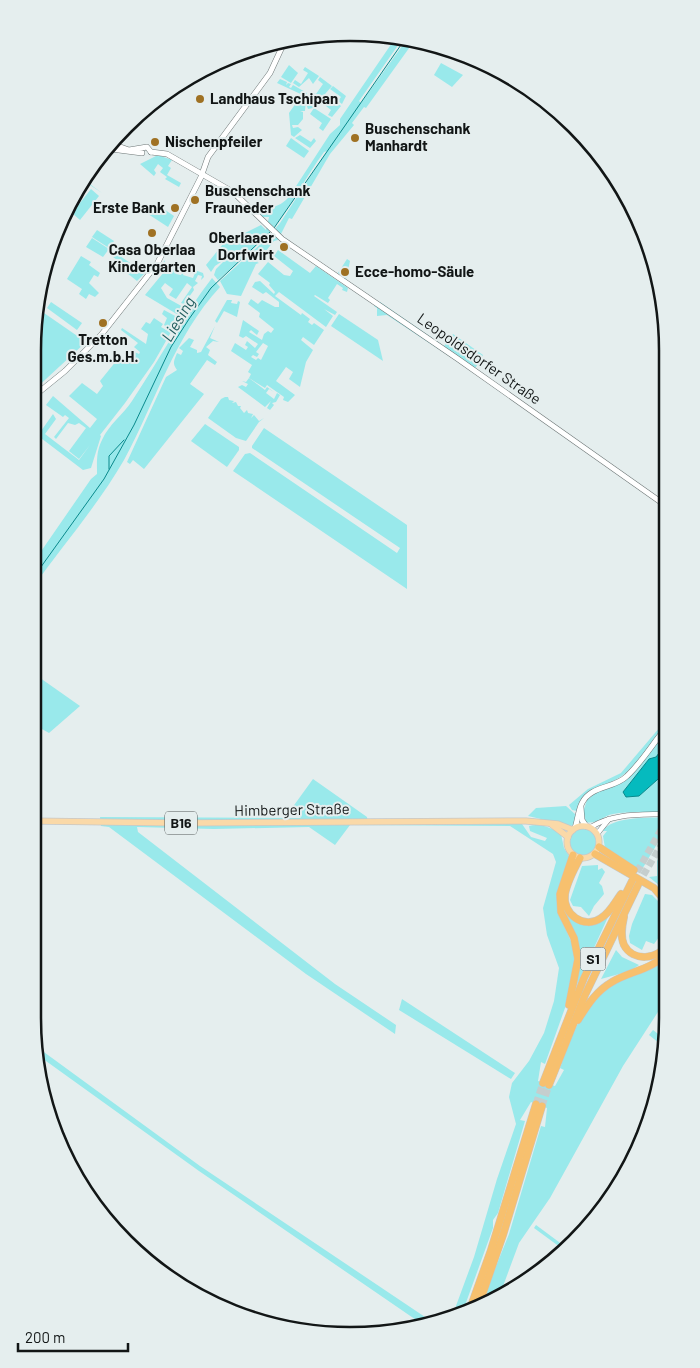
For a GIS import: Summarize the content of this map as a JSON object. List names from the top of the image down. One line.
{"streets":{"highway":["S1"],"main road":["Leopoldsdorfer Straße","Himberger Straße","B16"]},"water":["Liesing"],"places":["Landhaus Tschipan","Buschenschank Manhardt","Nischenpfeiler","Buschenschank Frauneder","Erste Bank","Casa Oberlaa Kindergarten","Oberlaaer Dorfwirt","Ecce-homo-Säule","Tretton Ges.m.b.H."],"scale_bar":"200 m"}
